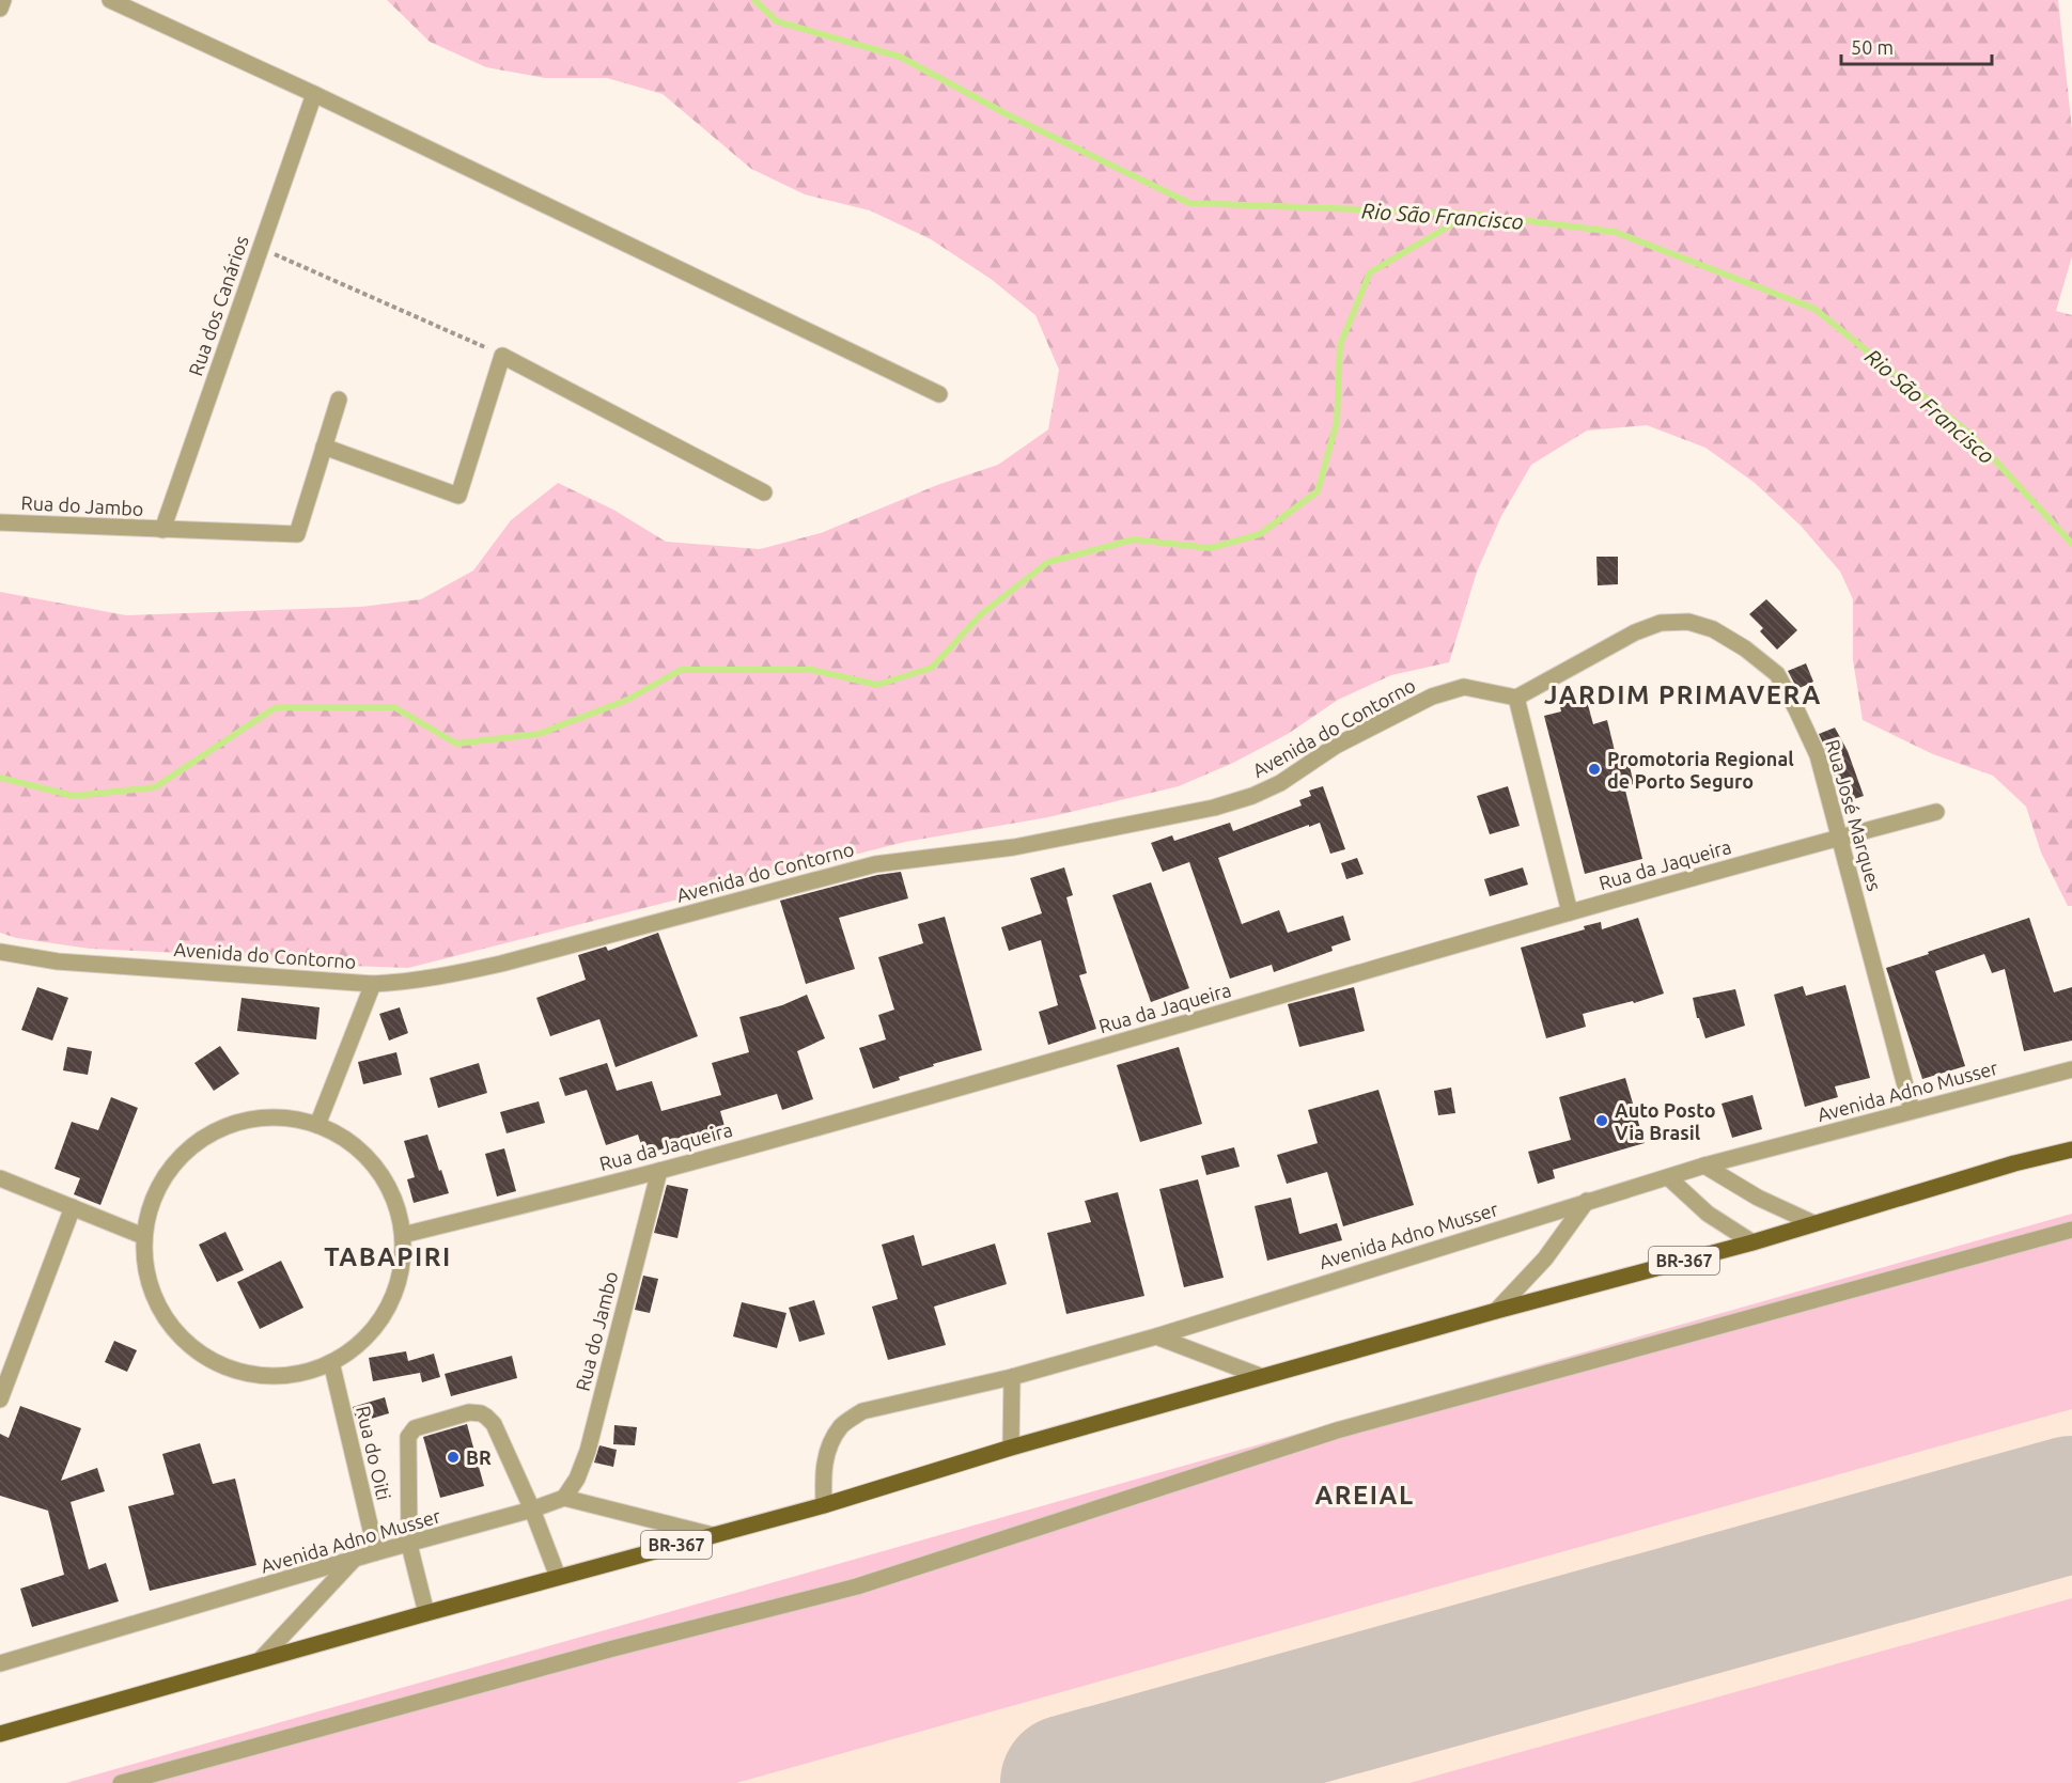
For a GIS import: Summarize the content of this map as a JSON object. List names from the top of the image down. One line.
{"streets":{"main road":["BR-367"],"street":["Rua dos Canários","Rua do Jambo","Avenida do Contorno","Rua José Marques","Rua da Jaqueira","Avenida Adno Musser","Rua do Oiti"]},"crossings":[["Rua dos Canários","Rua do Jambo"],["Rua do Jambo","Rua da Jaqueira"],["Rua do Jambo","Avenida Adno Musser"],["Avenida do Contorno","Rua José Marques"],["Rua José Marques","Rua da Jaqueira"],["Rua José Marques","Avenida Adno Musser"],["Avenida Adno Musser","BR-367"],["Avenida Adno Musser","Rua do Oiti"]],"districts":["JARDIM PRIMAVERA","TABAPIRI","AREIAL"],"water":["Rio São Francisco"],"places":["Promotoria Regional de Porto Seguro","Auto Posto Via Brasil","BR"],"scale_bar":"50 m"}
